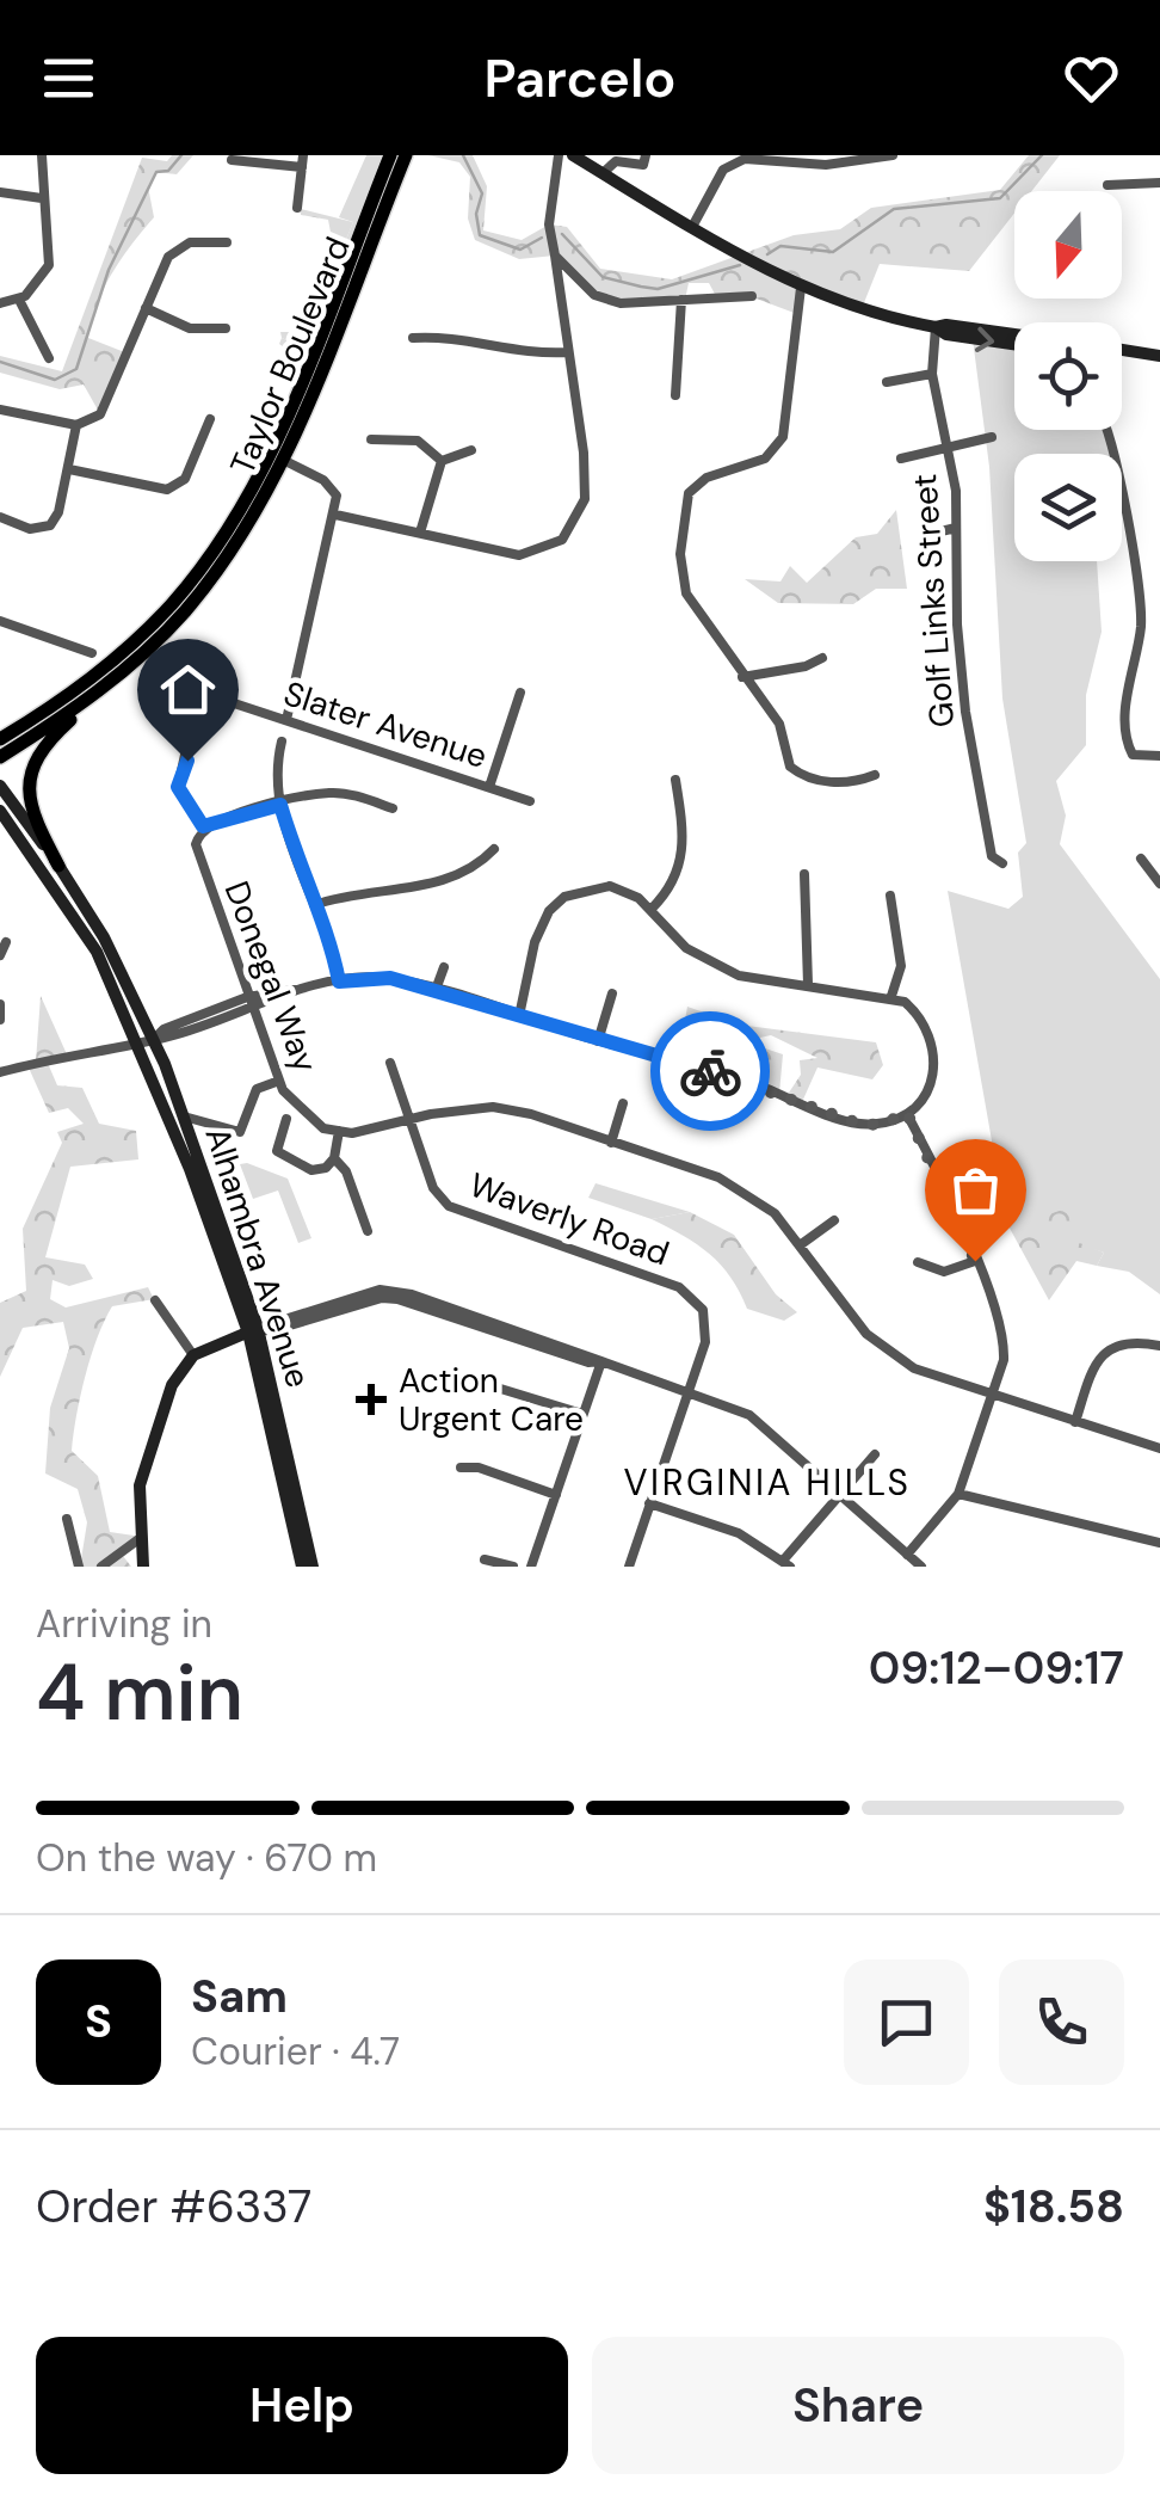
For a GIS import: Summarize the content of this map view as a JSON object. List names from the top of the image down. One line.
{"streets":{"main road":["Taylor Boulevard","Alhambra Avenue"],"street":["Golf Links Street","Slater Avenue","Donegal Way","Waverly Road"]},"districts":["VIRGINIA HILLS"],"places":{"health":["Action Urgent Care"]},"north":"bottom","page":{"header":"Parcelo","heading":["4 min","Arriving in","09:12–09:17"],"panel":["Sam","Courier · 4.7","Order #6337","$18.58"],"bar":"On the way · 670 m","round":"S","buttons":["Help","Share"]}}
